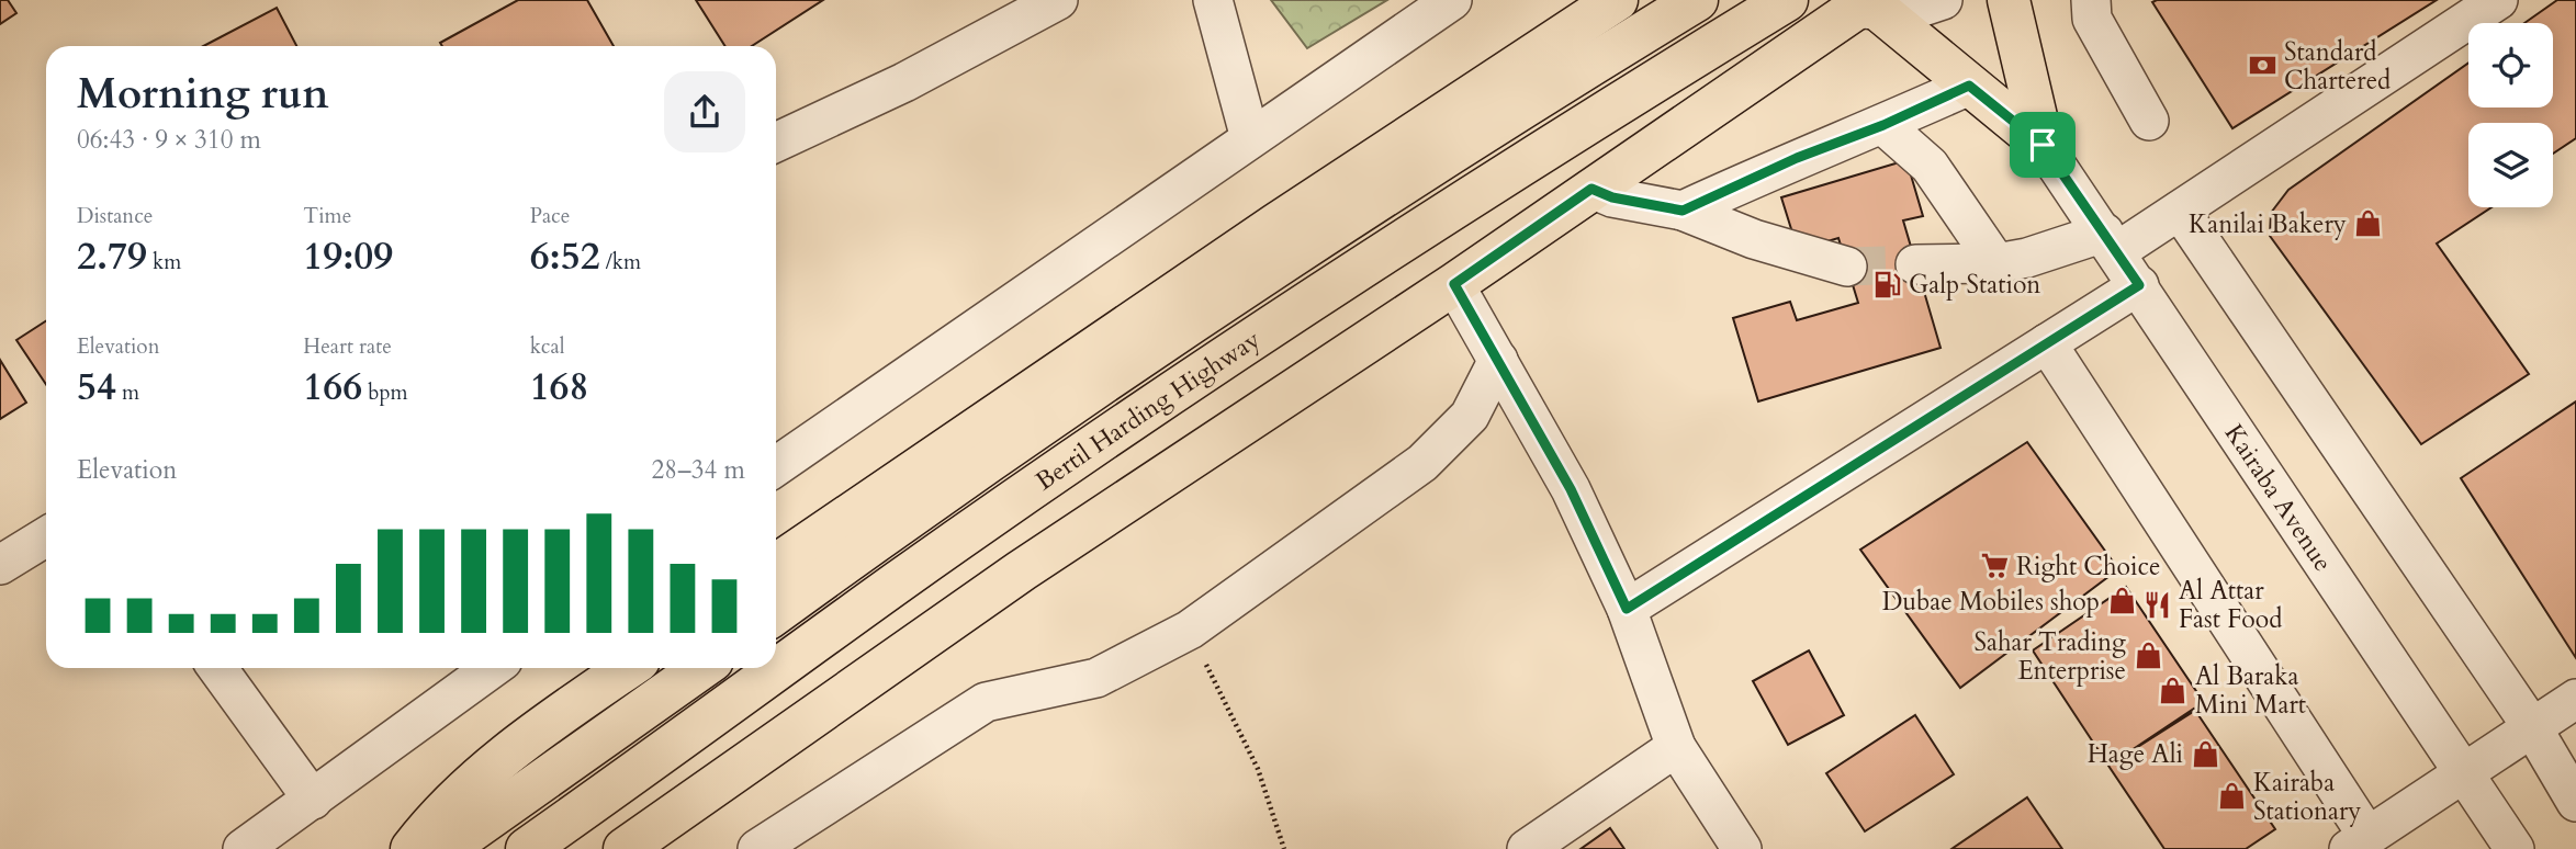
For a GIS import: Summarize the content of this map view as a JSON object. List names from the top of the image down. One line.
{"streets":{"main road":["Bertil Harding Highway"],"street":["Kairaba Avenue"]},"places":{"bank":["Standard Chartered"],"shop":["Kanilai Bakery","Dubae Mobiles shop","Sahar Trading Enterprise","Al Baraka Mini Mart","Hage Ali","Kairaba Stationary"],"fuel station":["Galp Station"],"supermarket":["Right Choice"],"restaurant":["Al Attar Fast Food"]},"page":{"heading":["Morning run","06:43 · 9 × 310 m"],"stats":[["Distance","2.79 km"],["Time","19:09"],["Pace","6:52 /km"],["Elevation","54 m"],["Heart rate","166 bpm"],["kcal","168"]],"chart":["Elevation","28–34 m"]}}
